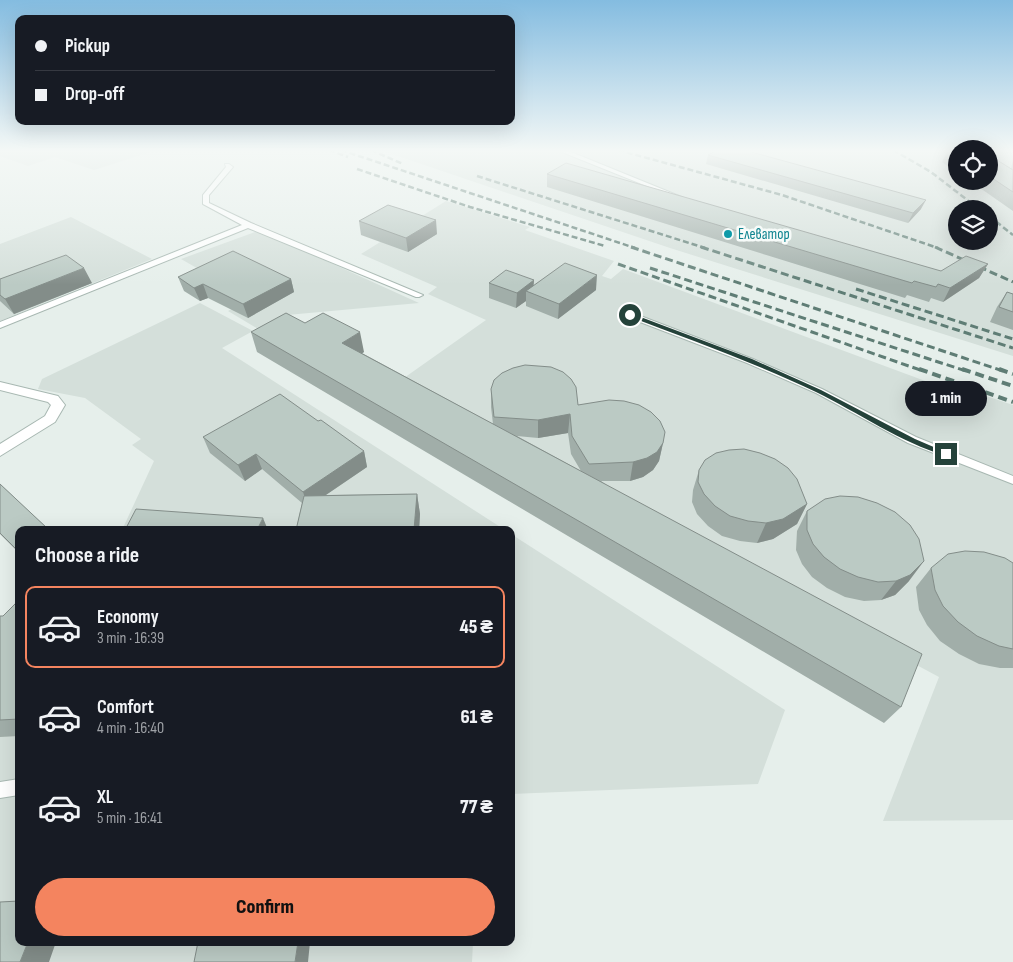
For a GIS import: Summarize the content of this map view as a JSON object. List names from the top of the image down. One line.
{"places":["Елеватор"],"page":{"banner":["Pickup","Drop-off"],"bubble":"1 min","heading":"Choose a ride","list":[{"name":"Economy","note":"3 min · 16:39","value":"45 ₴"},{"name":"Comfort","note":"4 min · 16:40","value":"61 ₴"},{"name":"XL","note":"5 min · 16:41","value":"77 ₴"}],"buttons":"Confirm"}}
